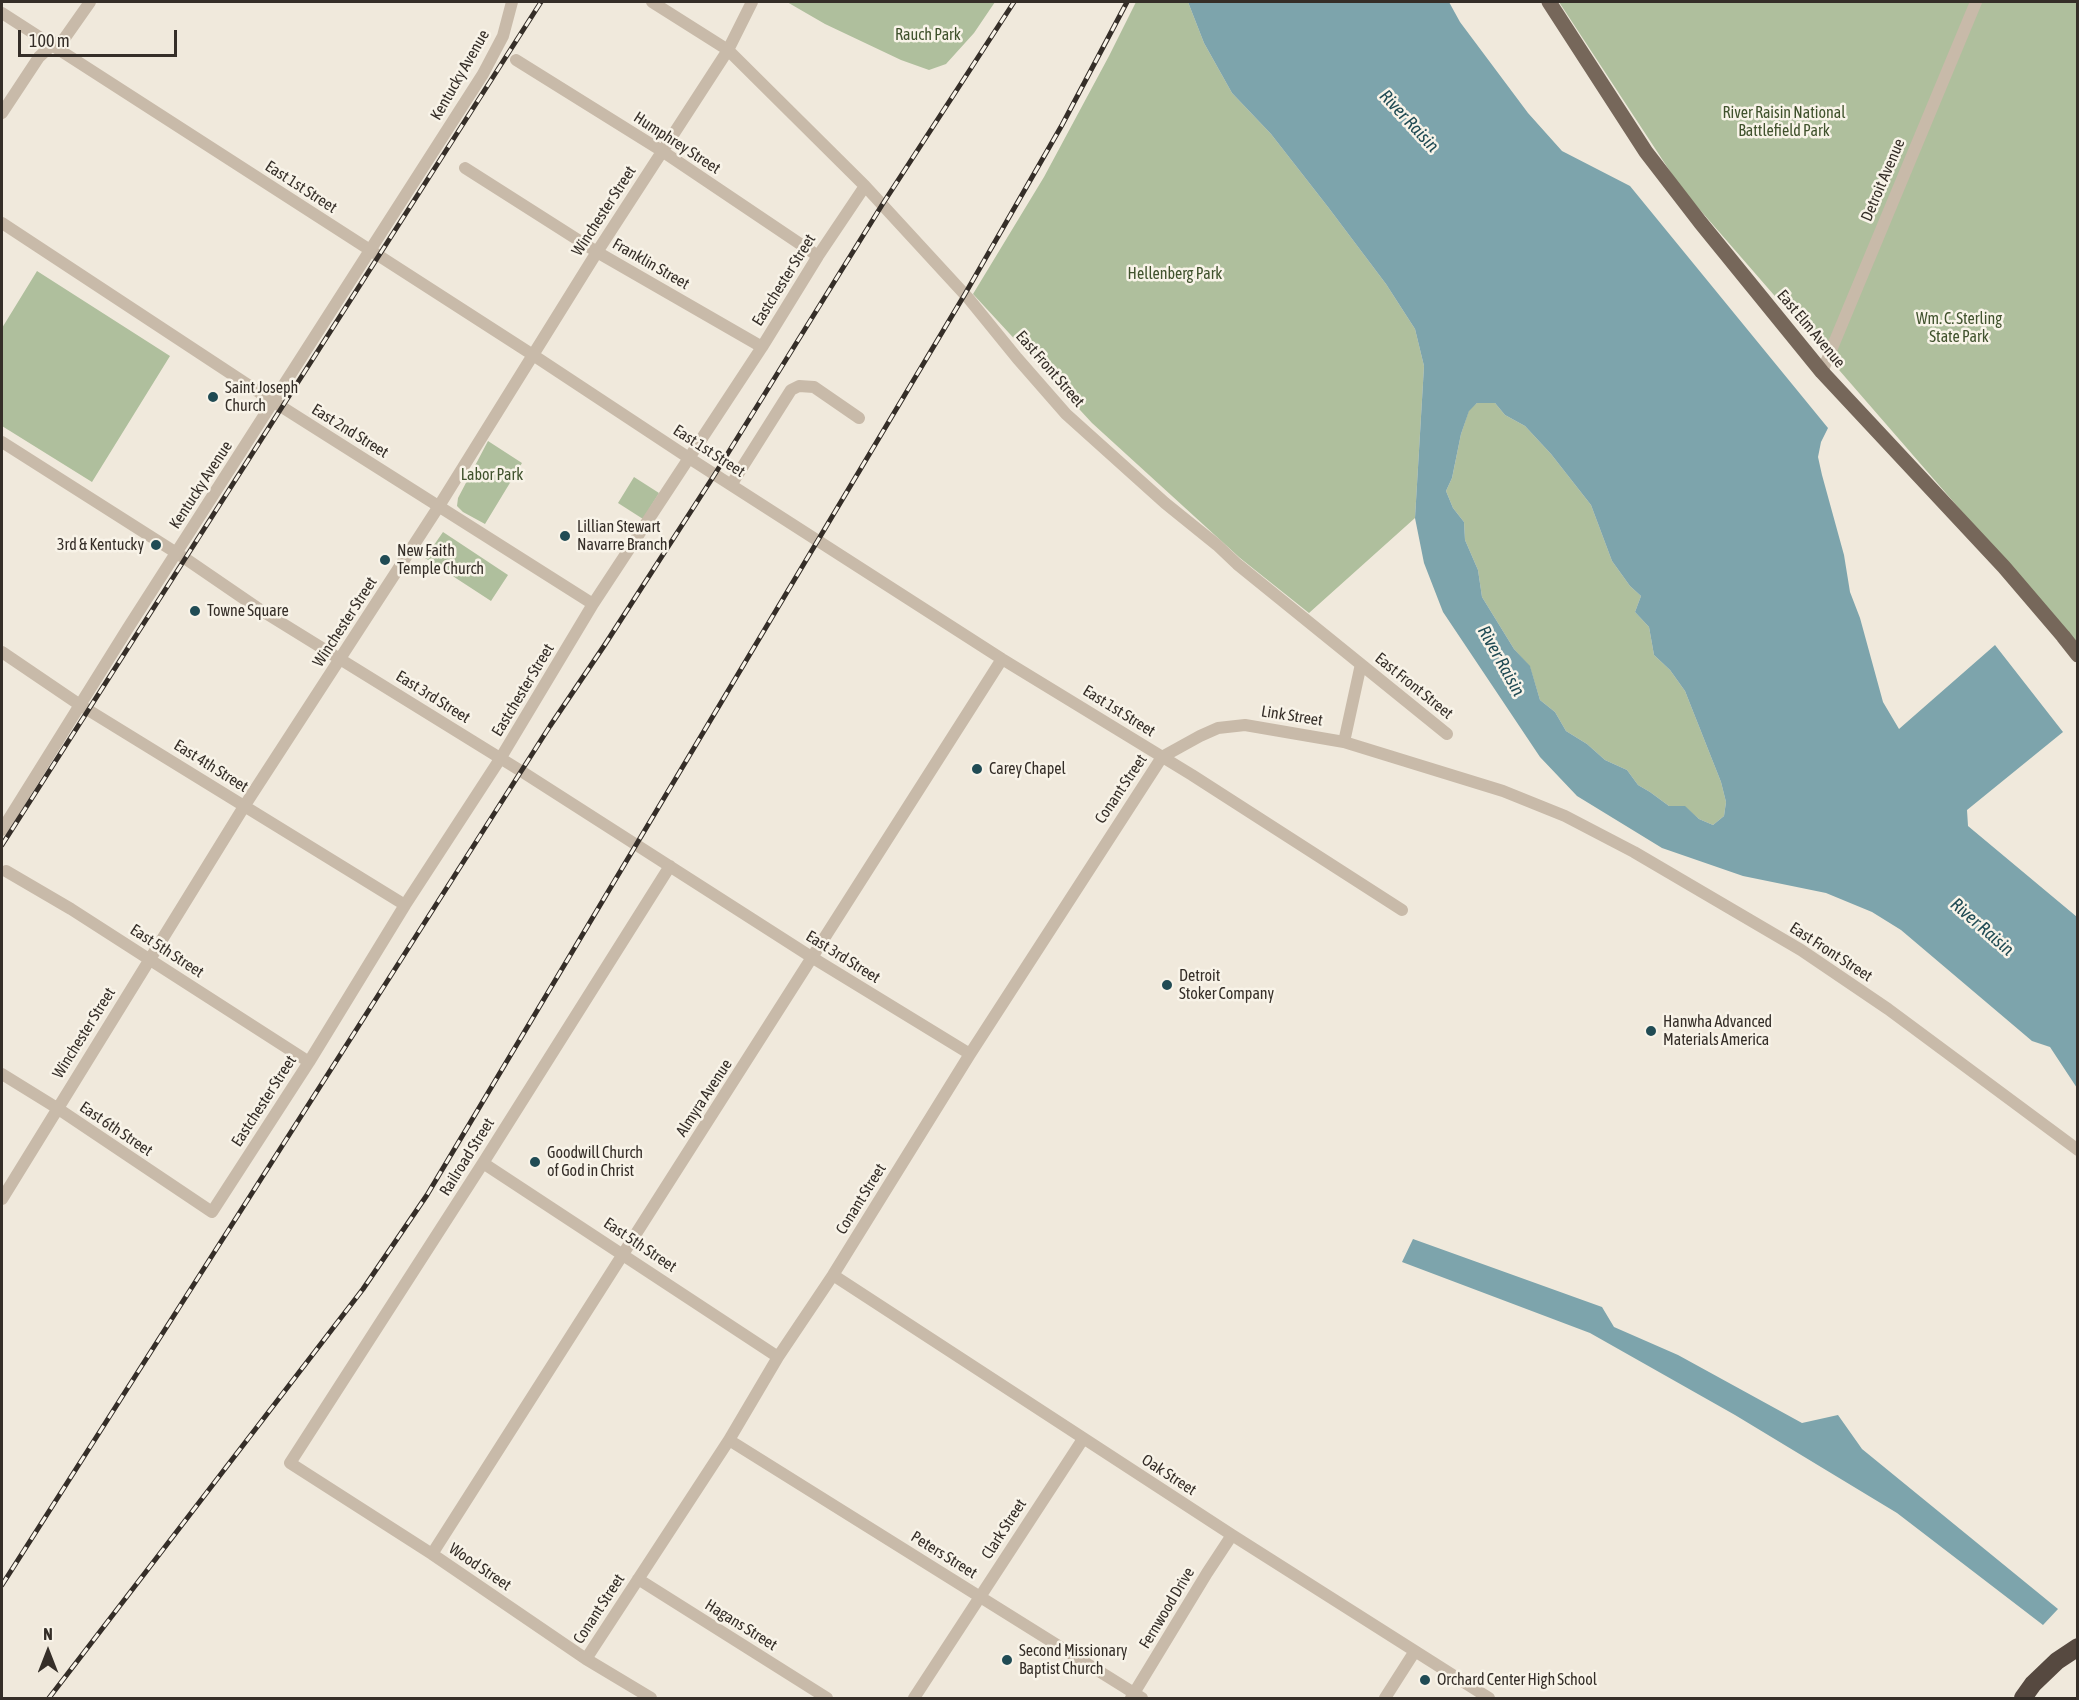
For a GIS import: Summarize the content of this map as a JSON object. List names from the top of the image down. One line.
{"streets":{"main road":["East Elm Avenue"],"street":["Kentucky Avenue","Humphrey Street","Detroit Avenue","East 1st Street","Winchester Street","Franklin Street","Eastchester Street","East Front Street","East 2nd Street","East 3rd Street","Link Street","East 4th Street","Conant Street","East 5th Street","Almyra Avenue","East 6th Street","Railroad Street","Oak Street","Clark Street","Peters Street","Wood Street","Fernwood Drive","Hagans Street"]},"crossings":[["Kentucky Avenue","East 1st Street"],["Kentucky Avenue","East 2nd Street"],["Kentucky Avenue","East 3rd Street"],["Kentucky Avenue","East 4th Street"],["Humphrey Street","Winchester Street"],["Humphrey Street","Eastchester Street"],["Detroit Avenue","East Elm Avenue"],["East 1st Street","Winchester Street"],["East 1st Street","Eastchester Street"],["East 1st Street","Link Street"],["East 1st Street","Conant Street"],["East 1st Street","Almyra Avenue"],["Winchester Street","Franklin Street"],["Winchester Street","East Front Street"],["Winchester Street","East 2nd Street"],["Winchester Street","East 3rd Street"],["Winchester Street","East 4th Street"],["Winchester Street","East 5th Street"],["Winchester Street","East 6th Street"],["Franklin Street","Eastchester Street"],["Eastchester Street","East Front Street"],["Eastchester Street","East 2nd Street"],["Eastchester Street","East 3rd Street"],["Eastchester Street","East 4th Street"],["Eastchester Street","East 5th Street"],["Eastchester Street","East 6th Street"],["East Front Street","Link Street"],["East 3rd Street","Conant Street"],["East 3rd Street","Almyra Avenue"],["East 3rd Street","Railroad Street"],["Link Street","Conant Street"],["Conant Street","East 5th Street"],["Conant Street","Oak Street"],["Conant Street","Peters Street"],["Conant Street","Wood Street"],["Conant Street","Hagans Street"],["East 5th Street","Almyra Avenue"],["East 5th Street","Railroad Street"],["Almyra Avenue","Wood Street"],["Railroad Street","Wood Street"],["Oak Street","Clark Street"],["Oak Street","Fernwood Drive"],["Clark Street","Peters Street"],["Peters Street","Fernwood Drive"]],"water":["River Raisin"],"parks":["Rauch Park","River Raisin National Battlefield Park","Hellenberg Park","Wm. C. Sterling State Park","Labor Park"],"places":["Saint Joseph Church","Lillian Stewart Navarre Branch","3rd & Kentucky","New Faith Temple Church","Towne Square","Carey Chapel","Detroit Stoker Company","Hanwha Advanced Materials America","Goodwill Church of God in Christ","Second Missionary Baptist Church","Orchard Center High School"],"scale_bar":"100 m","north":"top"}
